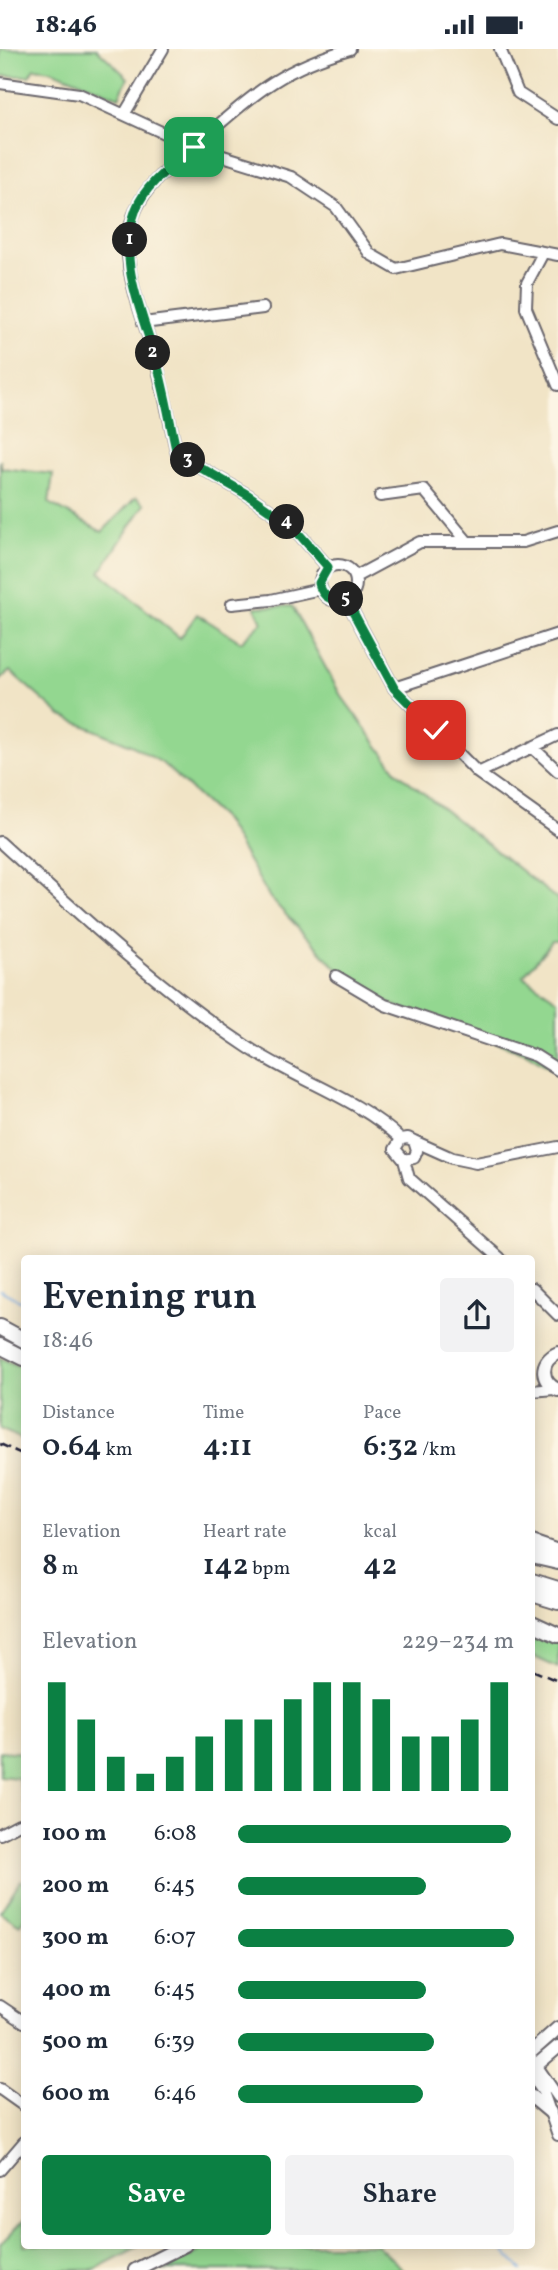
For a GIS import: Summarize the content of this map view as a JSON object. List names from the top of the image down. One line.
{"page":{"status":"18:46","pins":["1","2","3","4","5"],"heading":["Evening run","18:46"],"stats":[["Distance","0.64 km"],["Time","4:11"],["Pace","6:32 /km"],["Elevation","8 m"],["Heart rate","142 bpm"],["kcal","42"]],"chart":["Elevation","229–234 m"],"list":[{"name":"100 m","note":"6:08"},{"name":"200 m","note":"6:45"},{"name":"300 m","note":"6:07"},{"name":"400 m","note":"6:45"},{"name":"500 m","note":"6:39"},{"name":"600 m","note":"6:46"}],"buttons":["Save","Share"]}}
